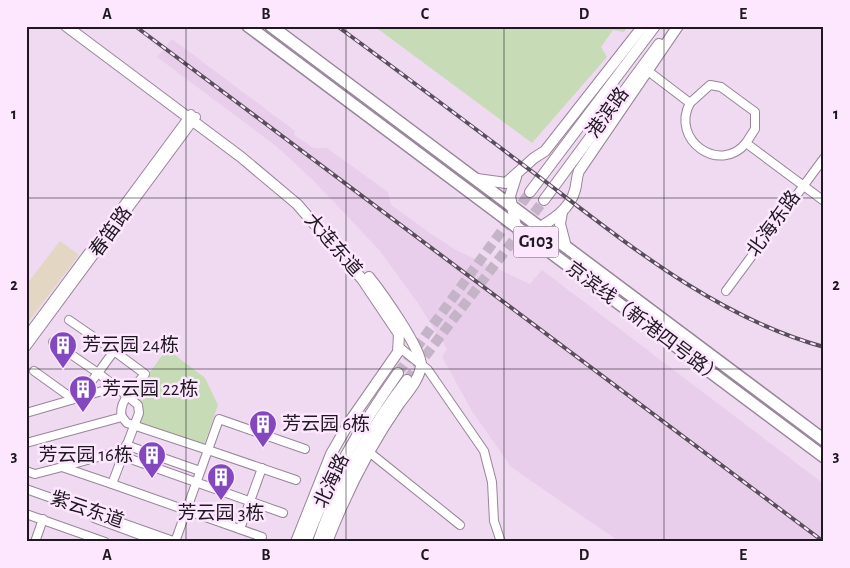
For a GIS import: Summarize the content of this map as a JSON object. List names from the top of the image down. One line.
{"streets":{"highway":["G103","京滨线（新港四号路）"],"main road":["港滨路","大连东道","北海路"],"street":["北海东路","春笛路","紫云东道"]},"crossings":[["春笛路","大连东道"]],"places":{"building":["芳云园 24栋","芳云园 22栋","芳云园 6栋","芳云园 16栋","芳云园 3栋"]},"grid":{"columns":["A","B","C","D","E"],"rows":["1","2","3"]}}
